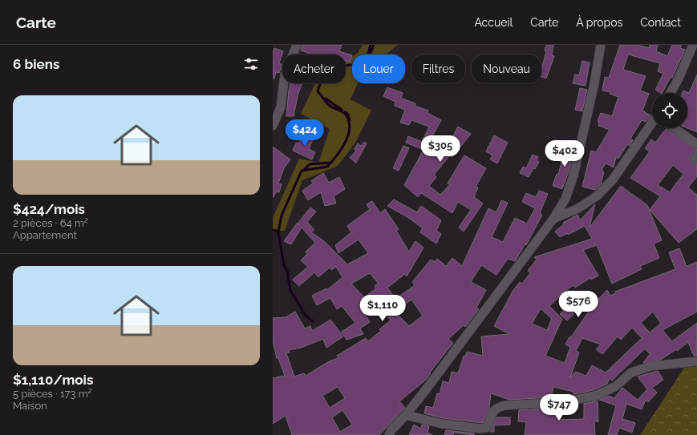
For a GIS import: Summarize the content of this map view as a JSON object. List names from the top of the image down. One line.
{"page":{"header":"Carte","nav":["Accueil","Carte","À propos","Contact"],"heading":"6 biens","chip":["Acheter","Louer","Filtres","Nouveau"],"list":[{"name":"$424/mois","note":"2 pièces · 64 m² · Appartement"},{"name":"$1,110/mois","note":"5 pièces · 173 m² · Maison"}],"price":["$424","$305","$402","$576","$1,110","$747"]}}
